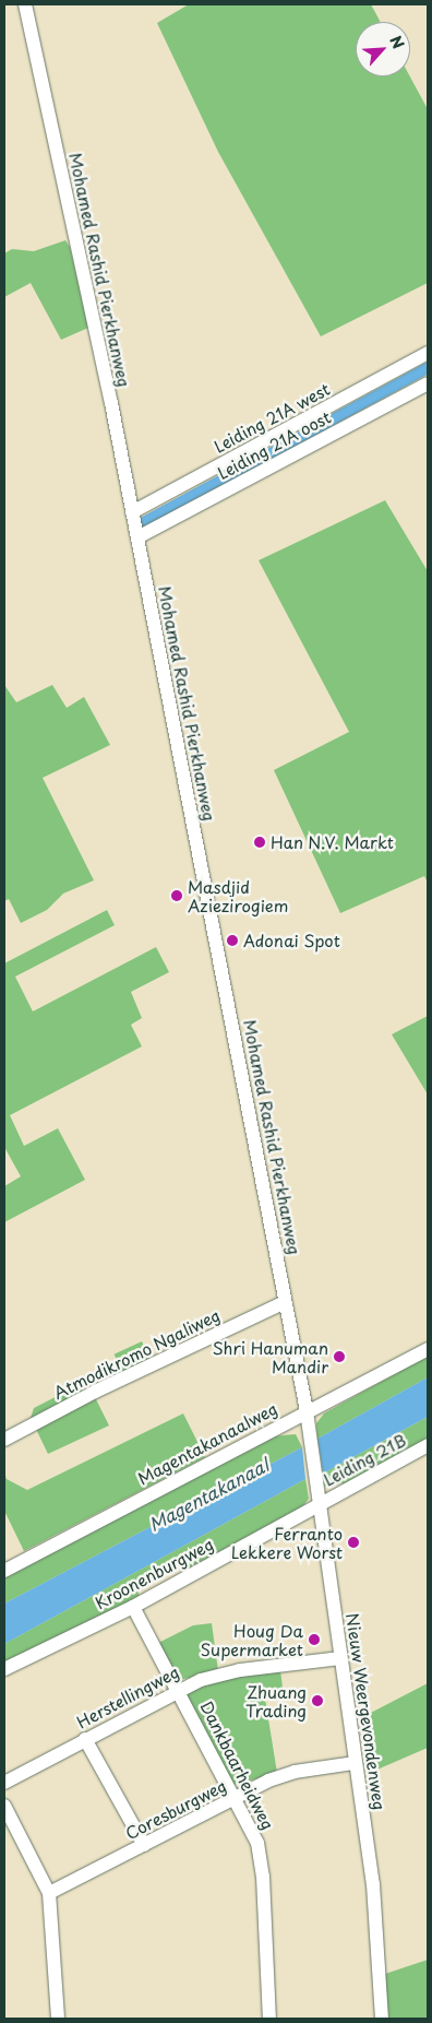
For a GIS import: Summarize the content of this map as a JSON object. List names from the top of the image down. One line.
{"streets":{"street":["Mohamed Rashid Pierkhanweg","Leiding 21A west","Leiding 21A oost","Atmodikromo Ngaliweg","Magentakanaalweg","Leiding 21B","Kroonenburgweg","Herstellingweg","Nieuw Weergevondenweg","Dankbaarheidweg","Coresburgweg"]},"crossings":[["Mohamed Rashid Pierkhanweg","Leiding 21A west"],["Mohamed Rashid Pierkhanweg","Leiding 21A oost"],["Mohamed Rashid Pierkhanweg","Atmodikromo Ngaliweg"],["Mohamed Rashid Pierkhanweg","Magentakanaalweg"],["Mohamed Rashid Pierkhanweg","Nieuw Weergevondenweg"],["Magentakanaalweg","Nieuw Weergevondenweg"],["Leiding 21B","Kroonenburgweg"],["Leiding 21B","Nieuw Weergevondenweg"],["Kroonenburgweg","Nieuw Weergevondenweg"],["Kroonenburgweg","Dankbaarheidweg"],["Herstellingweg","Nieuw Weergevondenweg"],["Herstellingweg","Dankbaarheidweg"],["Nieuw Weergevondenweg","Coresburgweg"],["Dankbaarheidweg","Coresburgweg"]],"water":["Magentakanaal"],"places":["Han N.V. Markt","Masdjid Aziezirogiem","Adonai Spot","Shri Hanuman Mandir","Ferranto Lekkere Worst","Houg Da Supermarket","Zhuang Trading"],"north":"top right"}
